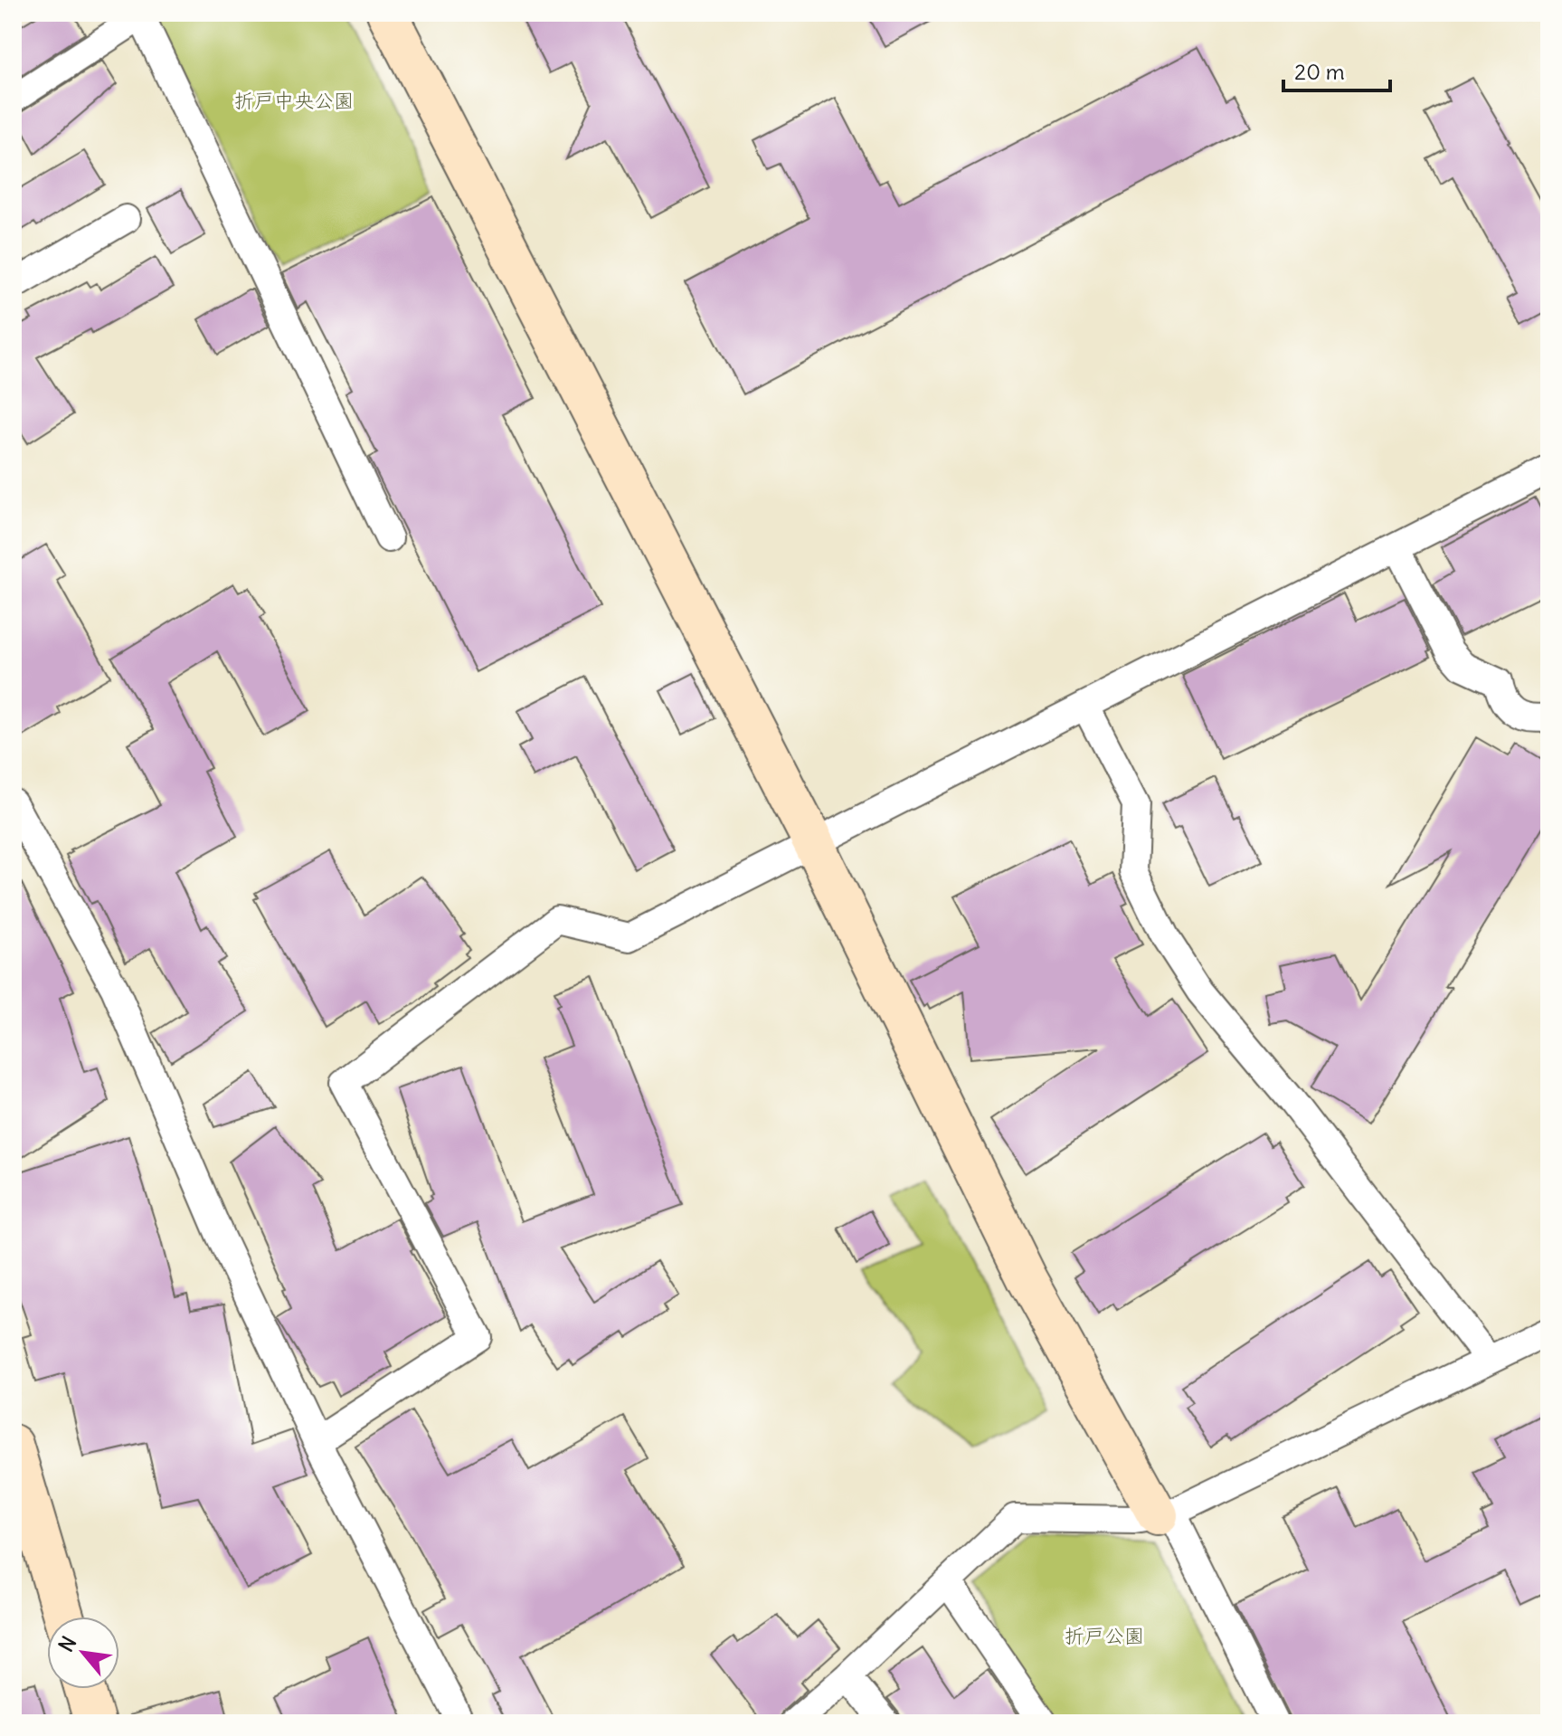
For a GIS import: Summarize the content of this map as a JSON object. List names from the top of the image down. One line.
{"parks":["折戸中央公園","折戸公園"],"scale_bar":"20 m","north":"top left"}
